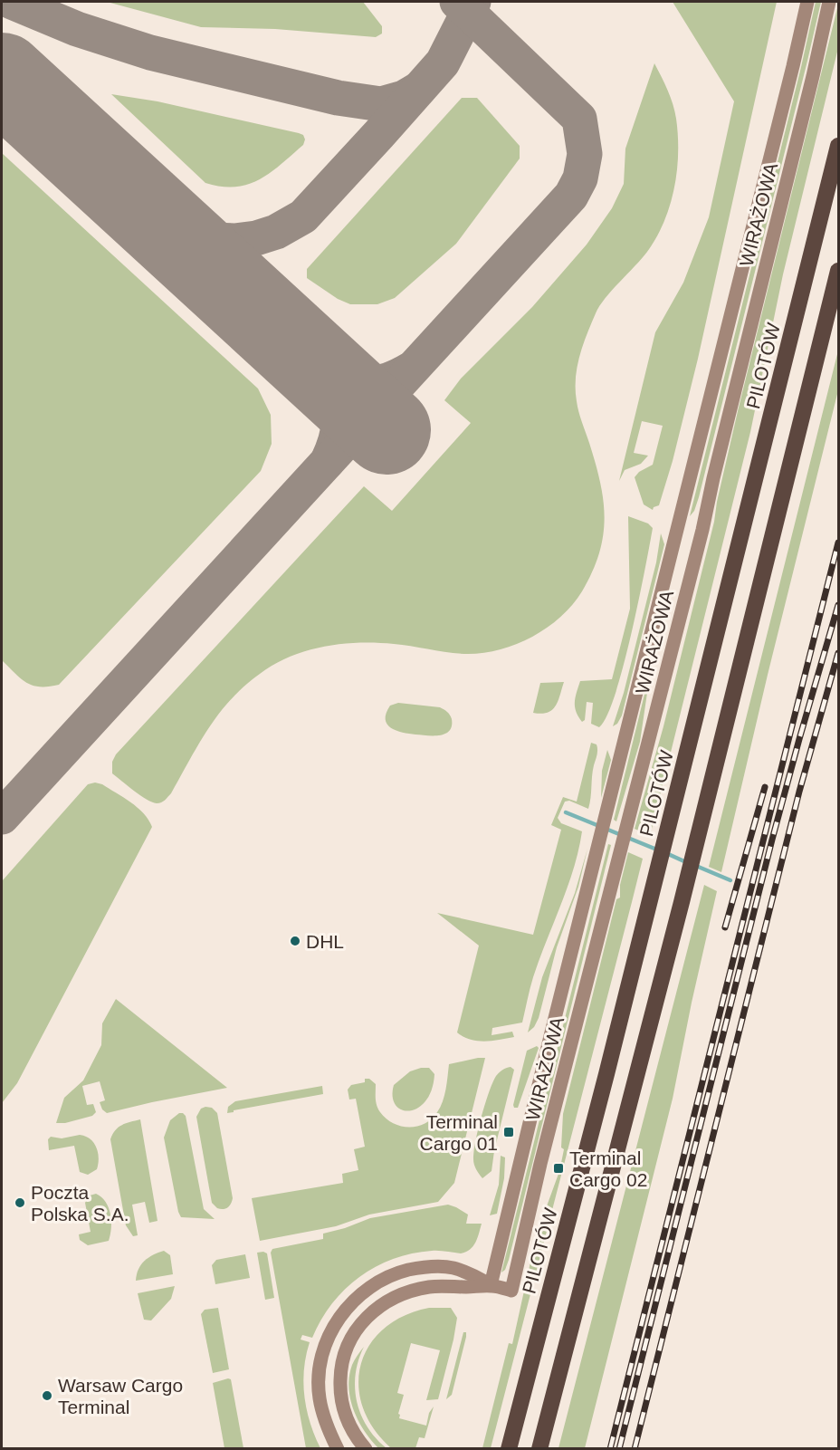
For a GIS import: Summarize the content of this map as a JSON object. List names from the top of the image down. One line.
{"streets":{"highway":["PILOTÓW"],"main road":["WIRAŻOWA"]},"places":{"other":["DHL","Poczta Polska S.A.","Warsaw Cargo Terminal"],"transit":["Terminal Cargo 01","Terminal Cargo 02"]}}
